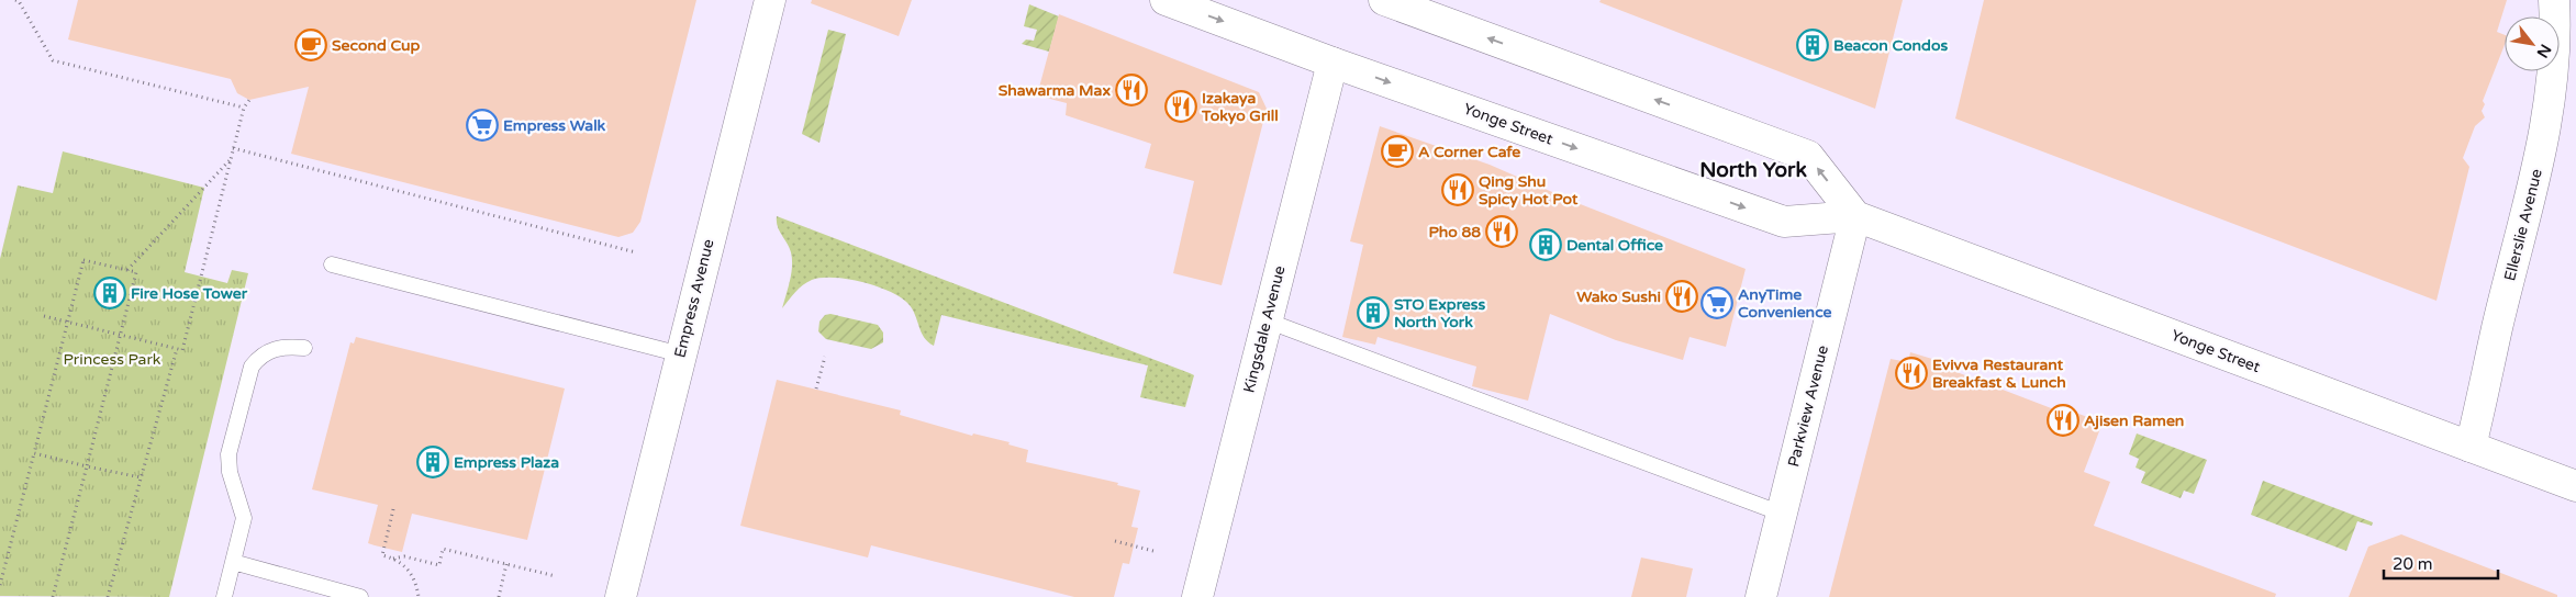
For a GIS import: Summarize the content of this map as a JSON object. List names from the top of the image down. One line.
{"streets":{"street":["Yonge Street","Ellerslie Avenue","Empress Avenue","Kingsdale Avenue","Parkview Avenue"]},"crossings":[["Yonge Street","Ellerslie Avenue"],["Yonge Street","Kingsdale Avenue"],["Yonge Street","Parkview Avenue"]],"districts":["North York"],"parks":["Princess Park"],"places":{"cafe":["Second Cup","A Corner Cafe"],"building":["Beacon Condos","Dental Office","Fire Hose Tower","STO Express North York","Empress Plaza"],"restaurant":["Shawarma Max","Izakaya Tokyo Grill","Qing Shu Spicy Hot Pot","Pho 88","Wako Sushi","Evivva Restaurant Breakfast & Lunch","Ajisen Ramen"],"supermarket":["Empress Walk","AnyTime Convenience"]},"scale_bar":"20 m","north":"bottom right"}
